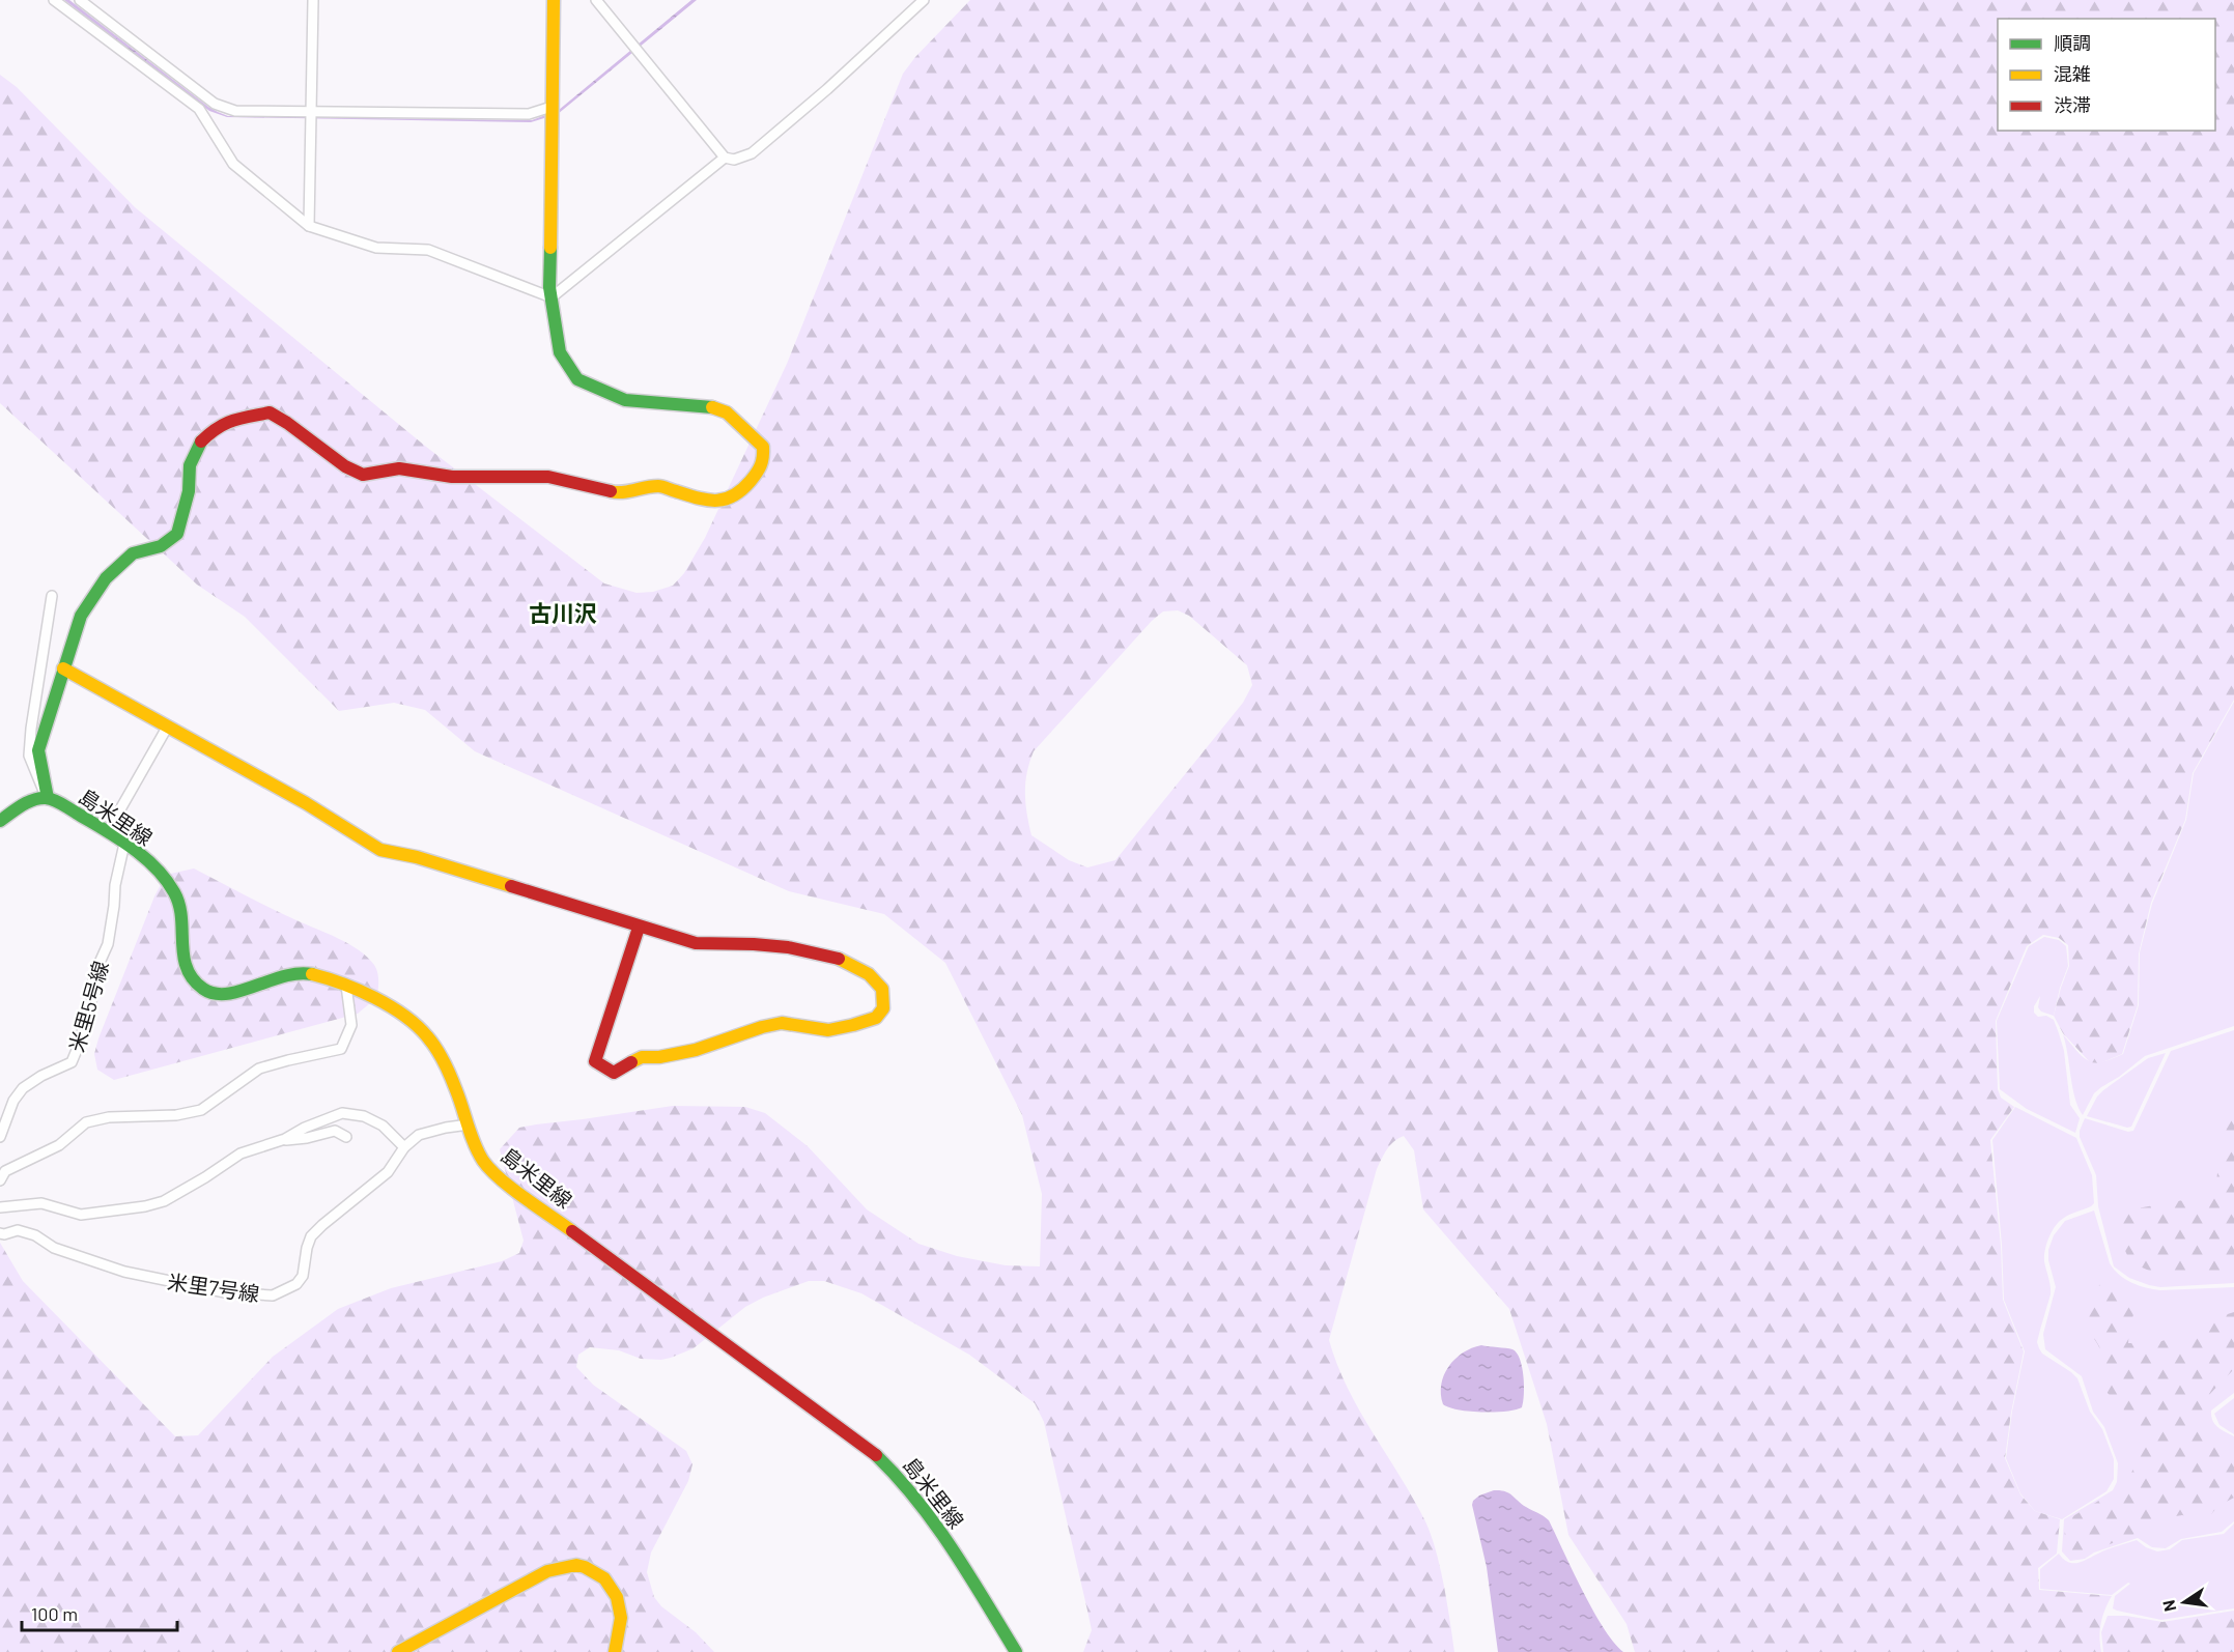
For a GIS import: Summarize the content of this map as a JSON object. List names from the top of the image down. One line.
{"streets":{"street":["島米里線","米里5号線","米里7号線"]},"crossings":[["島米里線","米里5号線"],["島米里線","米里7号線"]],"districts":["古川沢"],"legend":["順調","混雑","渋滞"],"scale_bar":"100 m","north":"left"}
